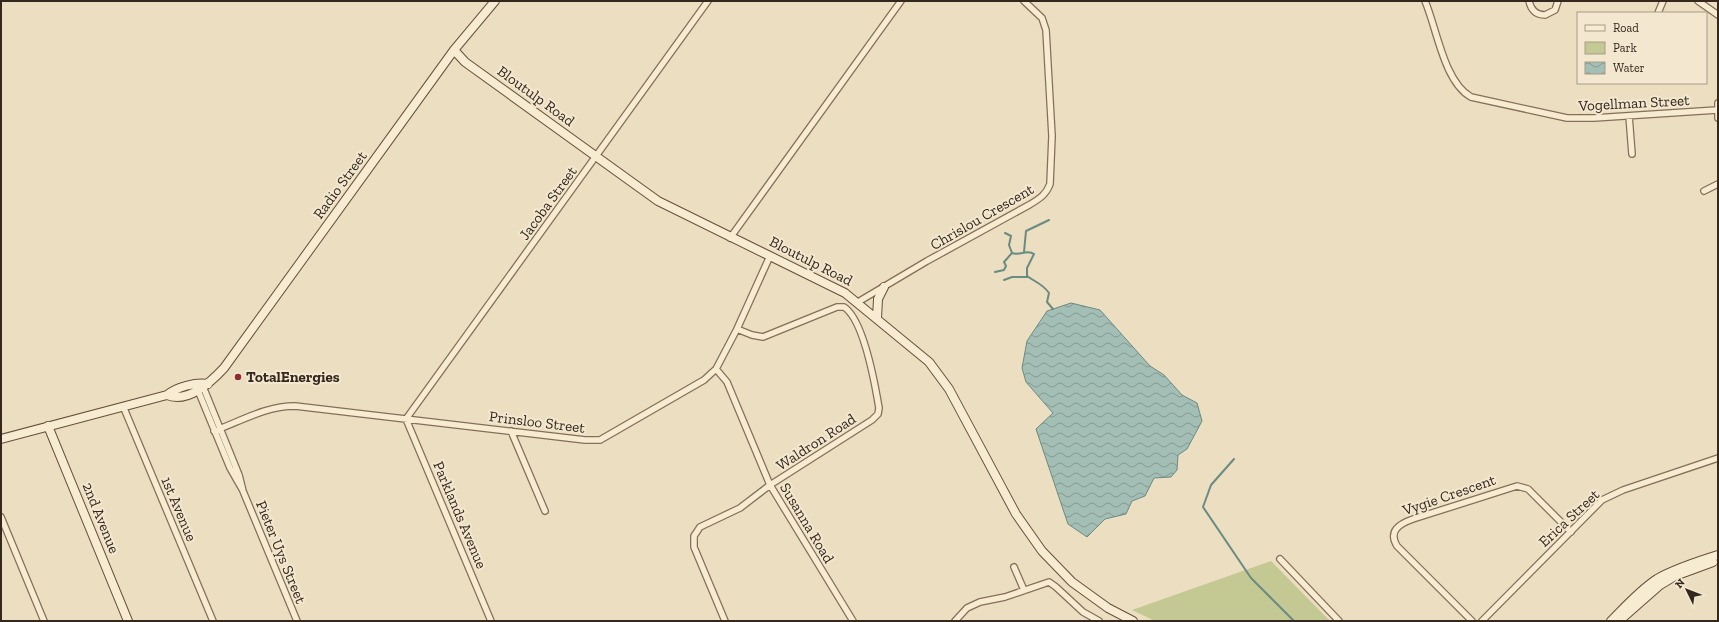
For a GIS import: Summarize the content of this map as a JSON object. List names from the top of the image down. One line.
{"streets":{"street":["Bloutulp Road","Vogellman Street","Radio Street","Jacoba Street","Chrislou Crescent","Prinsloo Street","Waldron Road","Vygie Crescent","1st Avenue","Parklands Avenue","2nd Avenue","Erica Street","Susanna Road","Pieter Uys Street"]},"crossings":[["Bloutulp Road","Radio Street"],["Bloutulp Road","Jacoba Street"],["Bloutulp Road","Chrislou Crescent"],["Bloutulp Road","Prinsloo Street"],["Radio Street","Pieter Uys Street"],["Jacoba Street","Prinsloo Street"],["Jacoba Street","Parklands Avenue"],["Prinsloo Street","Waldron Road"],["Prinsloo Street","Parklands Avenue"],["Prinsloo Street","Susanna Road"],["Prinsloo Street","Pieter Uys Street"],["Waldron Road","Susanna Road"],["Vygie Crescent","Erica Street"]],"places":["TotalEnergies"],"legend":["Road","Park","Water"],"north":"top left"}
